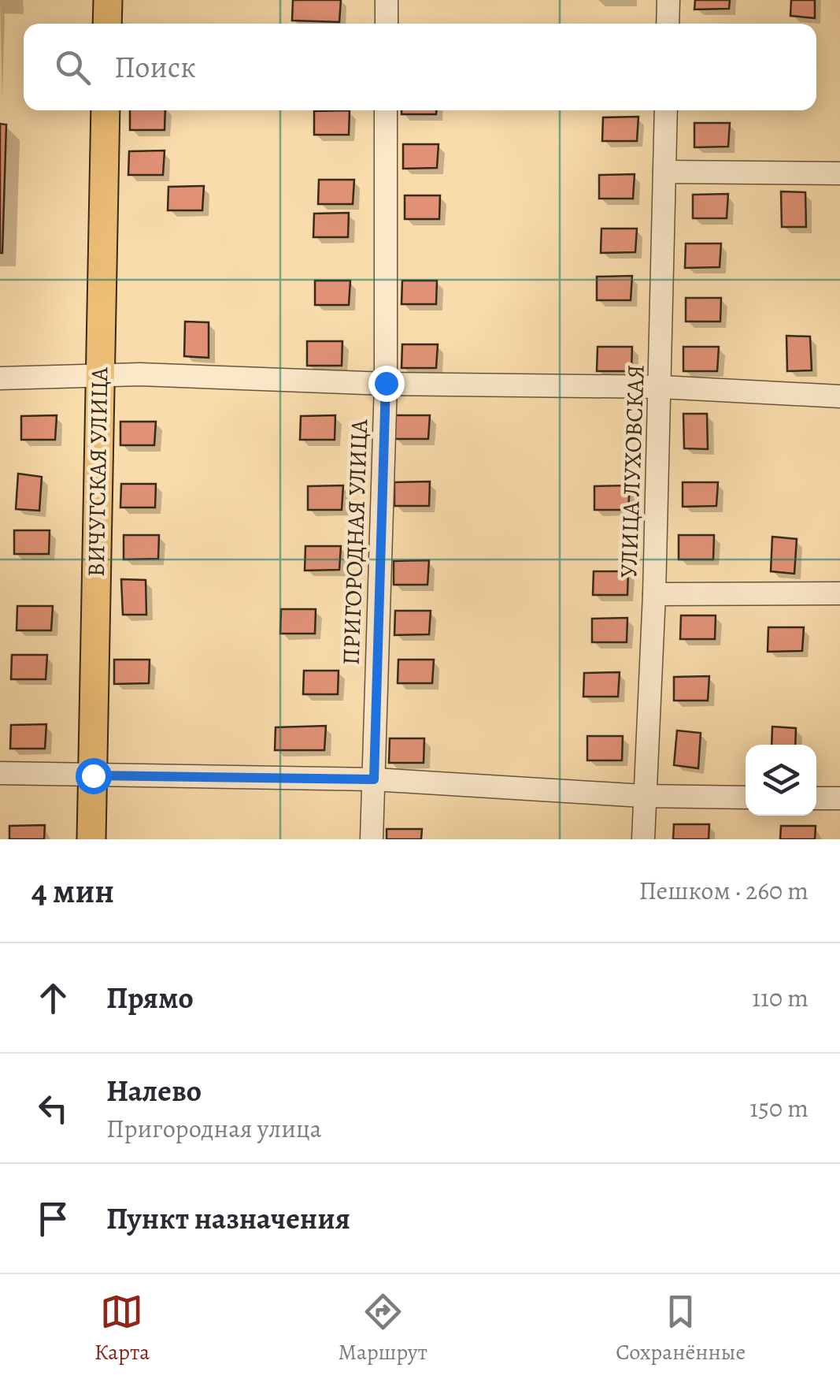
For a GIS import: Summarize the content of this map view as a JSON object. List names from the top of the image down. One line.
{"streets":{"main road":["ВИЧУГСКАЯ УЛИЦА"],"street":["УЛИЦА ЛУХОВСКАЯ","ПРИГОРОДНАЯ УЛИЦА"]},"page":{"search":"Поиск","heading":["4 мин","Пешком · 260 m"],"list":[["Прямо","110 m"],["Налево","Пригородная улица","150 m"],"Пункт назначения"],"nav":["Карта","Маршрут","Сохранённые"]}}
